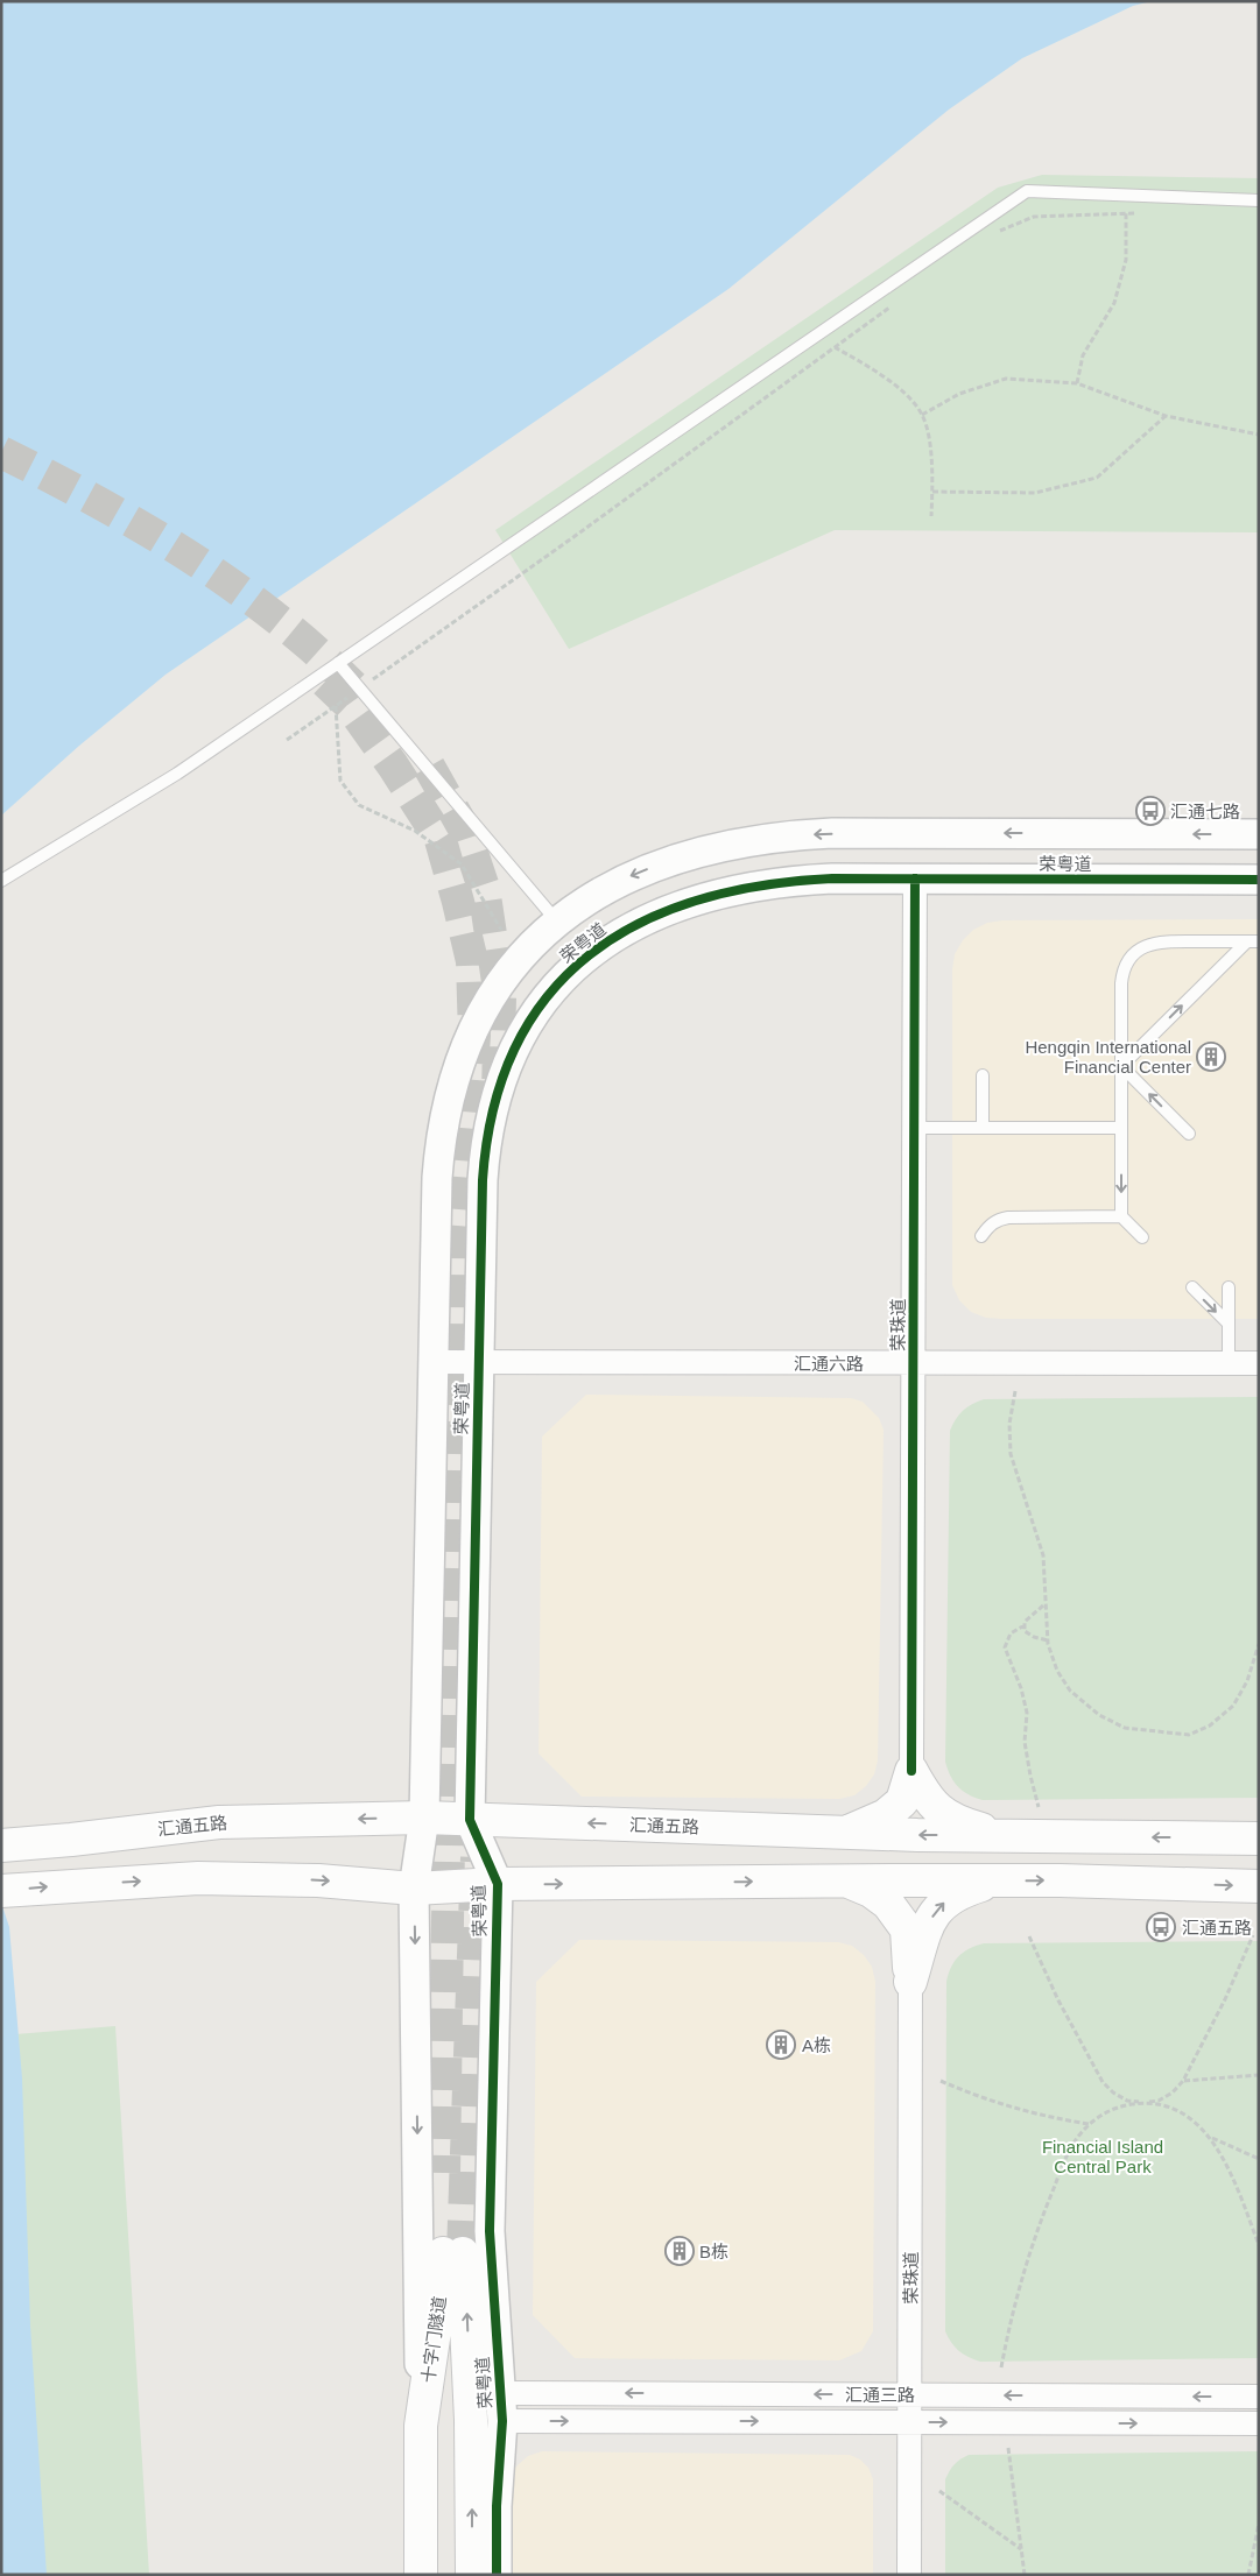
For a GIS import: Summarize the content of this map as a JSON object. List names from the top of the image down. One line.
{"streets":{"main road":["荣粤道","汇通五路","十字门隧道"],"street":["荣珠道","汇通六路","汇通三路"]},"crossings":[["荣粤道","荣珠道"],["荣粤道","汇通六路"],["荣粤道","汇通五路"],["荣粤道","十字门隧道"],["荣粤道","汇通三路"],["荣珠道","汇通六路"],["荣珠道","汇通三路"]],"parks":["Financial Island Central Park"],"places":{"bus stop":["汇通七路","汇通五路"],"building":["Hengqin International Financial Center","A栋","B栋"]}}
